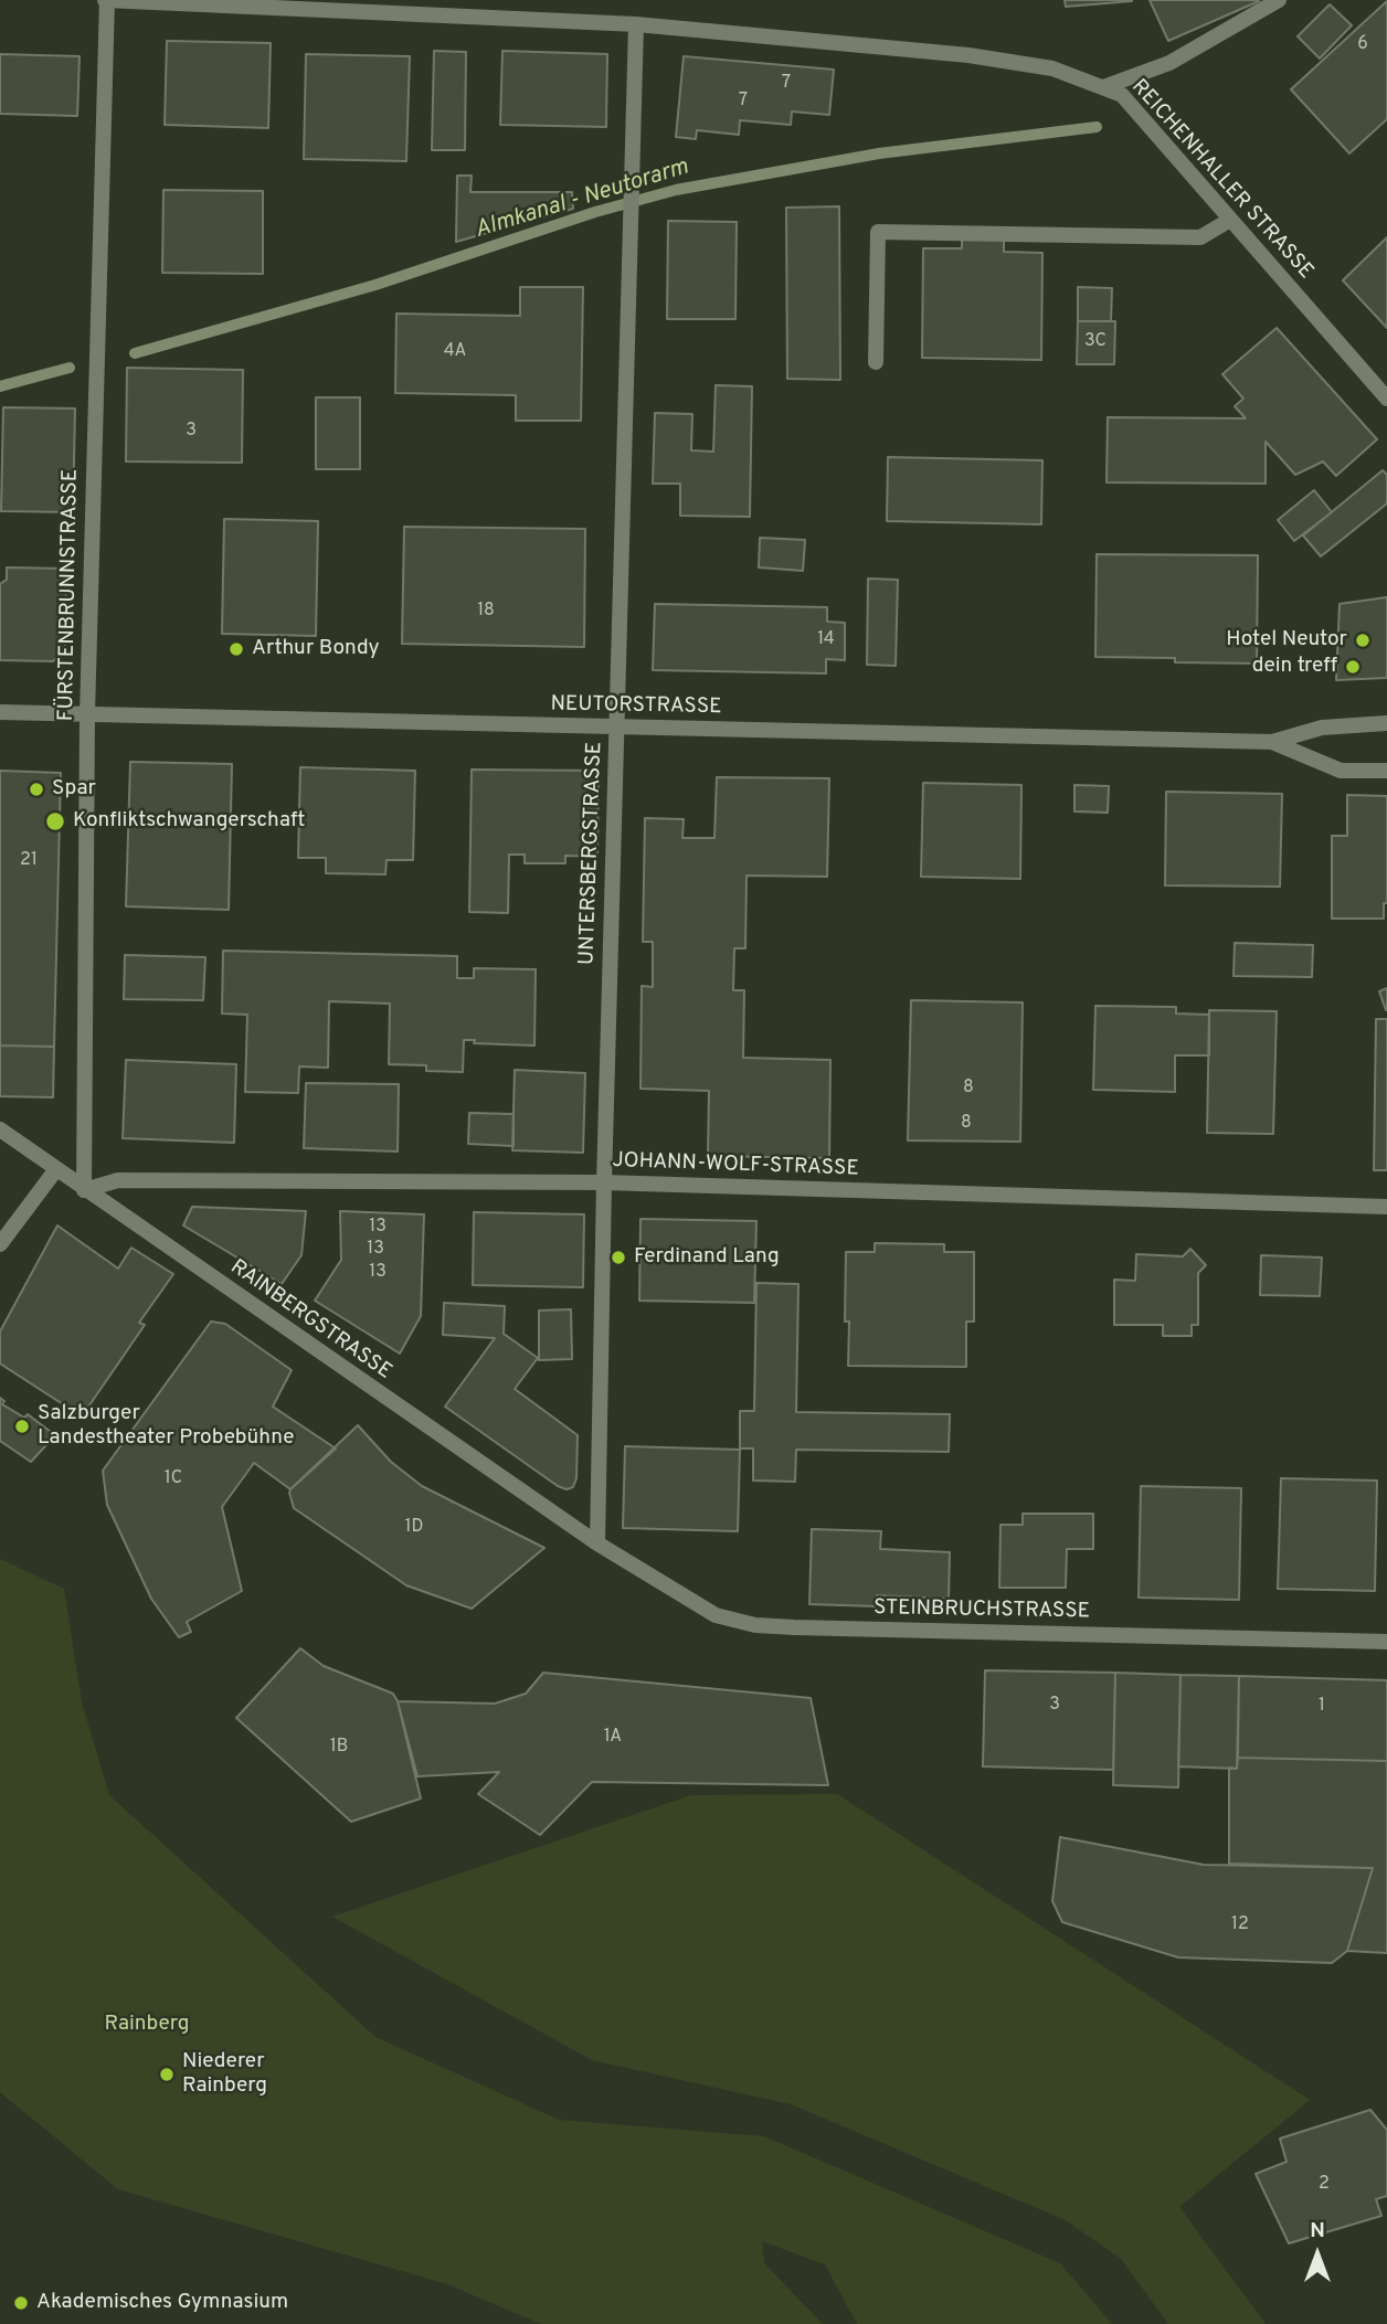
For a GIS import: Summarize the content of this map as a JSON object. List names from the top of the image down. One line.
{"streets":{"street":["REICHENHALLER STRASSE","FÜRSTENBRUNNSTRASSE","NEUTORSTRASSE","UNTERSBERGSTRASSE","JOHANN-WOLF-STRASSE","RAINBERGSTRASSE","STEINBRUCHSTRASSE"]},"crossings":[["REICHENHALLER STRASSE","FÜRSTENBRUNNSTRASSE"],["REICHENHALLER STRASSE","UNTERSBERGSTRASSE"],["FÜRSTENBRUNNSTRASSE","NEUTORSTRASSE"],["FÜRSTENBRUNNSTRASSE","JOHANN-WOLF-STRASSE"],["FÜRSTENBRUNNSTRASSE","RAINBERGSTRASSE"],["NEUTORSTRASSE","UNTERSBERGSTRASSE"],["UNTERSBERGSTRASSE","JOHANN-WOLF-STRASSE"],["UNTERSBERGSTRASSE","RAINBERGSTRASSE"],["UNTERSBERGSTRASSE","STEINBRUCHSTRASSE"],["JOHANN-WOLF-STRASSE","RAINBERGSTRASSE"],["RAINBERGSTRASSE","STEINBRUCHSTRASSE"]],"water":["Almkanal - Neutorarm"],"parks":["Rainberg"],"places":["Hotel Neutor","Arthur Bondy","dein treff","Spar","Konfliktschwangerschaft","Ferdinand Lang","Salzburger Landestheater Probebühne","Niederer Rainberg","Akademisches Gymnasium"],"house_numbers":["6","7","7","3C","4A","3","18","14","21","8","8","13","13","13","1C","1D","3","1","1A","1B","12","2"],"north":"top"}
